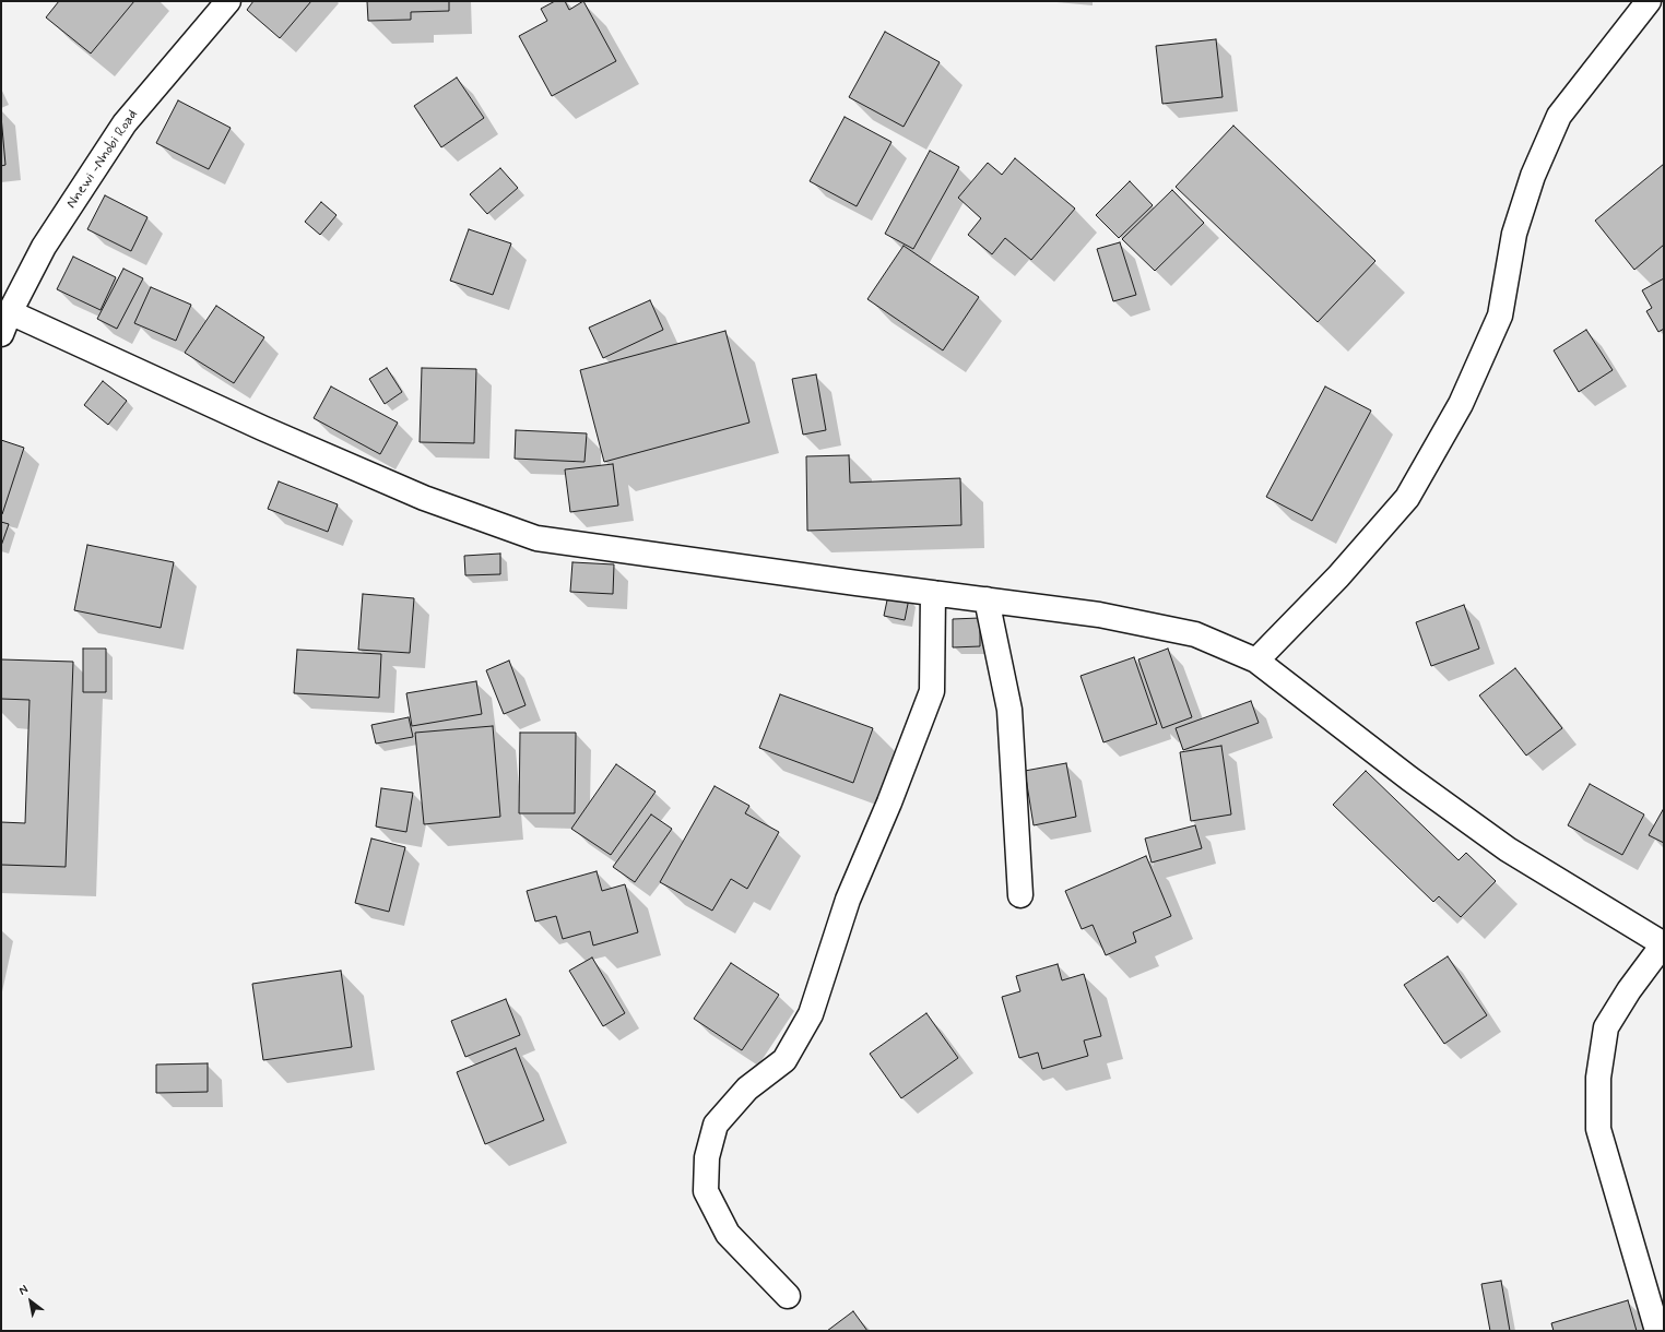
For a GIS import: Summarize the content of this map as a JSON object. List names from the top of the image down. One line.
{"streets":{"street":["Nnewi -Nnobi Road"]},"north":"top left"}
